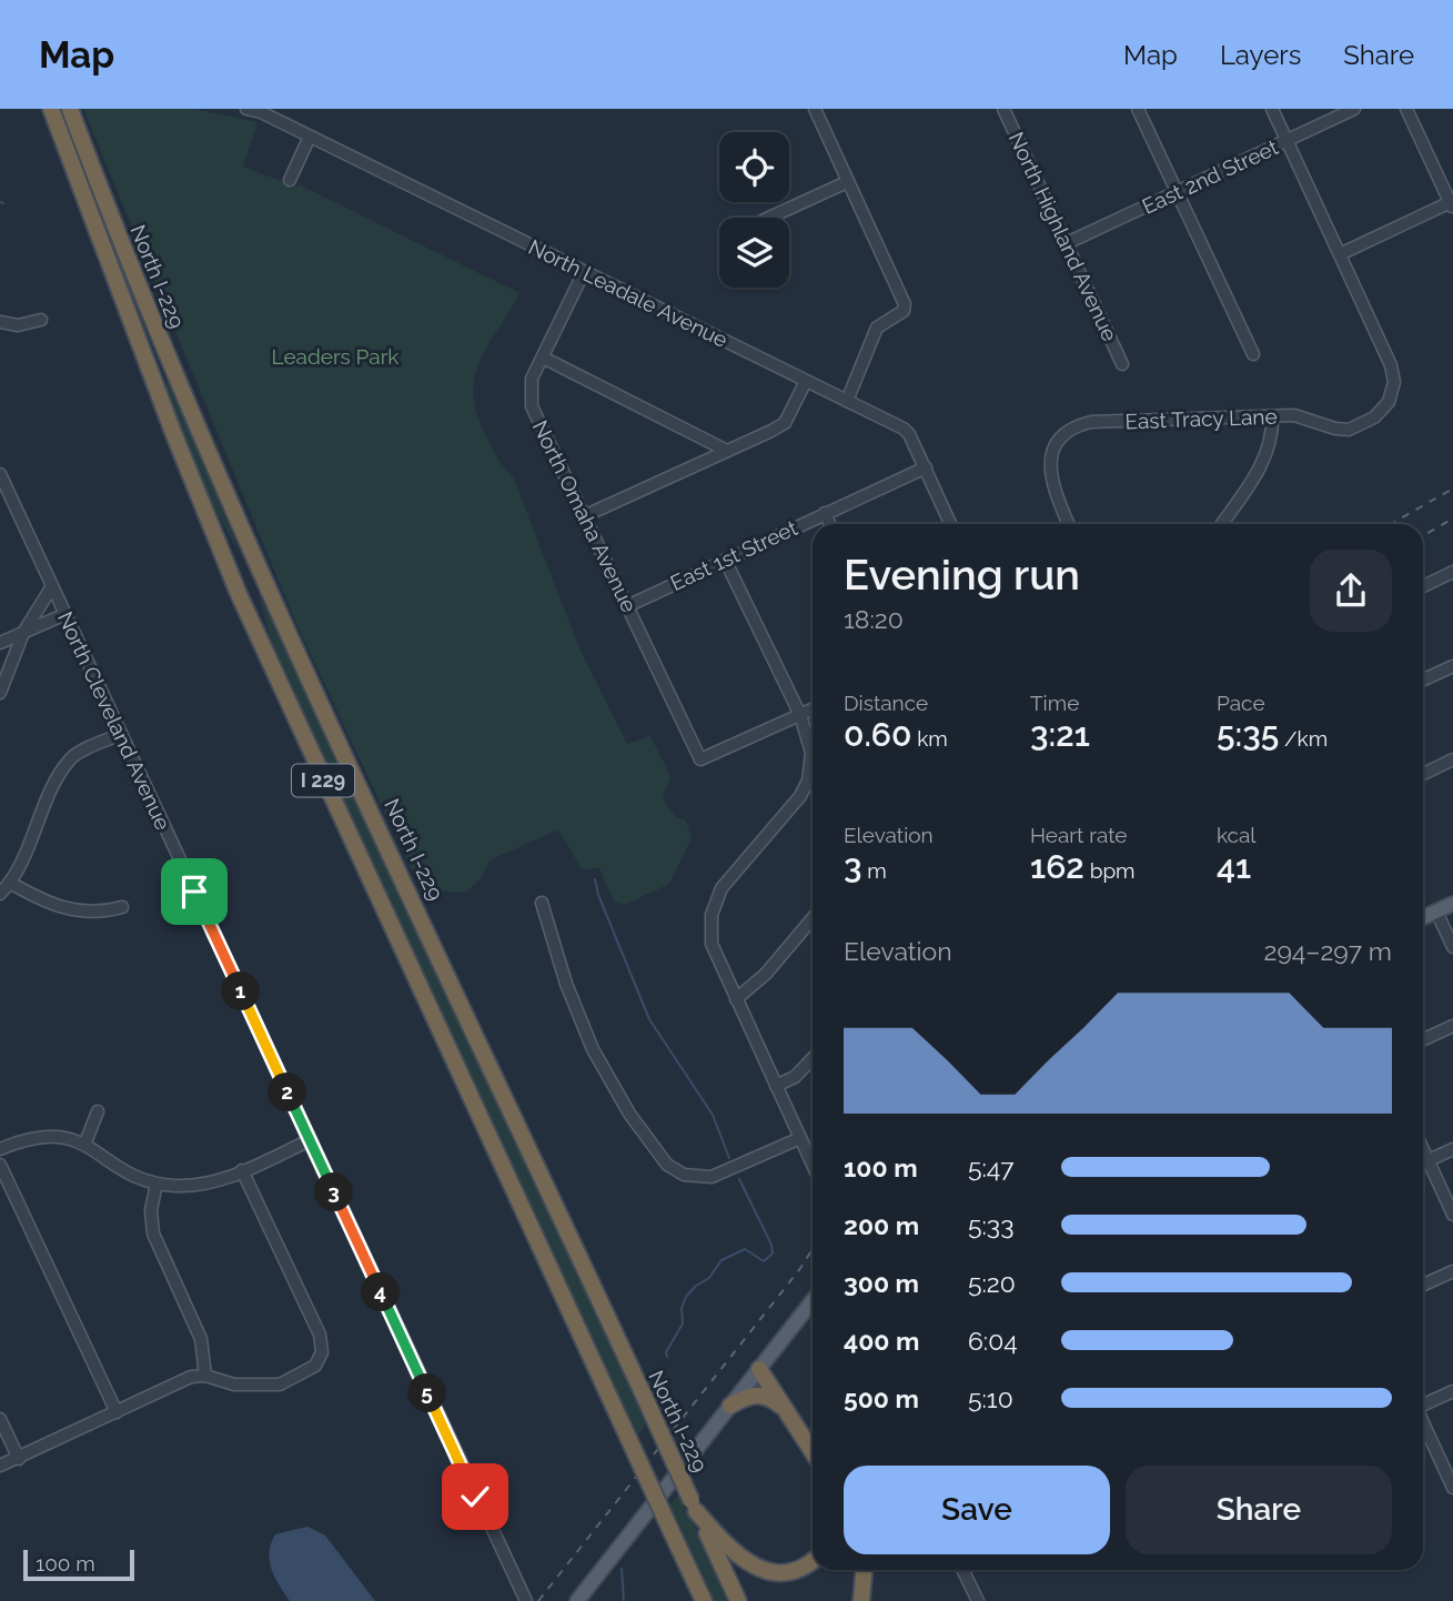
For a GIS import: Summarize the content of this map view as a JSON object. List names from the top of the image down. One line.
{"streets":{"highway":["North I-229","I 229"],"street":["East 2nd Street","North Highland Avenue","North Leadale Avenue","East Tracy Lane","North Omaha Avenue","East 1st Street","North Cleveland Avenue"]},"crossings":[["East 2nd Street","North Highland Avenue"],["North Leadale Avenue","North Omaha Avenue"],["North Leadale Avenue","East 1st Street"],["North Omaha Avenue","East 1st Street"]],"parks":["Leaders Park"],"scale_bar":"100 m","page":{"header":"Map","nav":["Map","Layers","Share"],"heading":["Evening run","18:20"],"stats":[["Distance","0.60 km"],["Time","3:21"],["Pace","5:35 /km"],["Elevation","3 m"],["Heart rate","162 bpm"],["kcal","41"]],"chart":["Elevation","294–297 m"],"pins":["1","2","3","4","5"],"list":[{"name":"100 m","note":"5:47"},{"name":"200 m","note":"5:33"},{"name":"300 m","note":"5:20"},{"name":"400 m","note":"6:04"},{"name":"500 m","note":"5:10"}],"buttons":["Save","Share"],"scale":"100 m"}}
